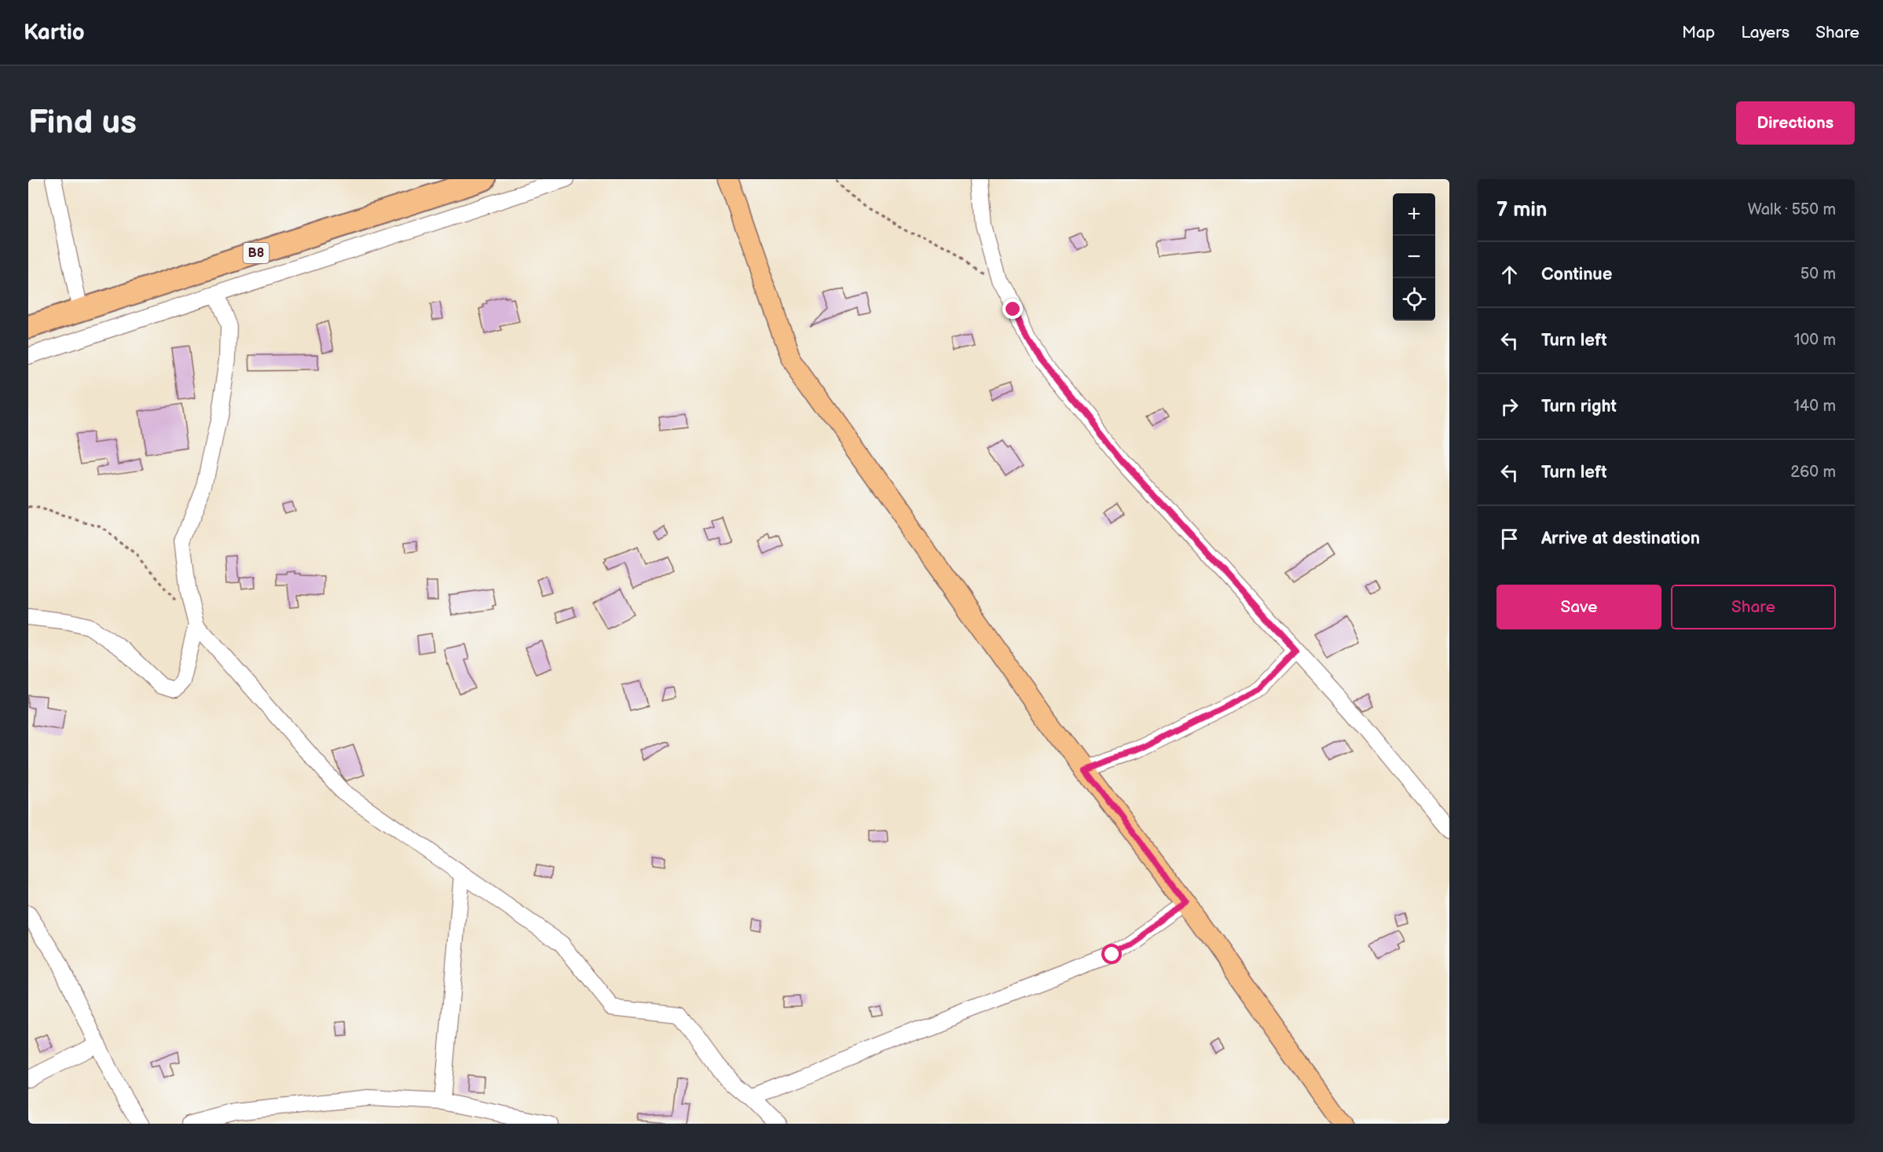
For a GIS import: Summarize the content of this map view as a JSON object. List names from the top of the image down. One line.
{"streets":{"highway":["B8"]},"page":{"header":"Kartio","nav":["Map","Layers","Share"],"buttons":["Directions",["Save","Share"]],"title":"Find us","heading":["7 min","Walk · 550 m"],"map_buttons":["+","−"],"list":[["Continue","50 m"],["Turn left","100 m"],["Turn right","140 m"],["Turn left","260 m"],"Arrive at destination"]}}
